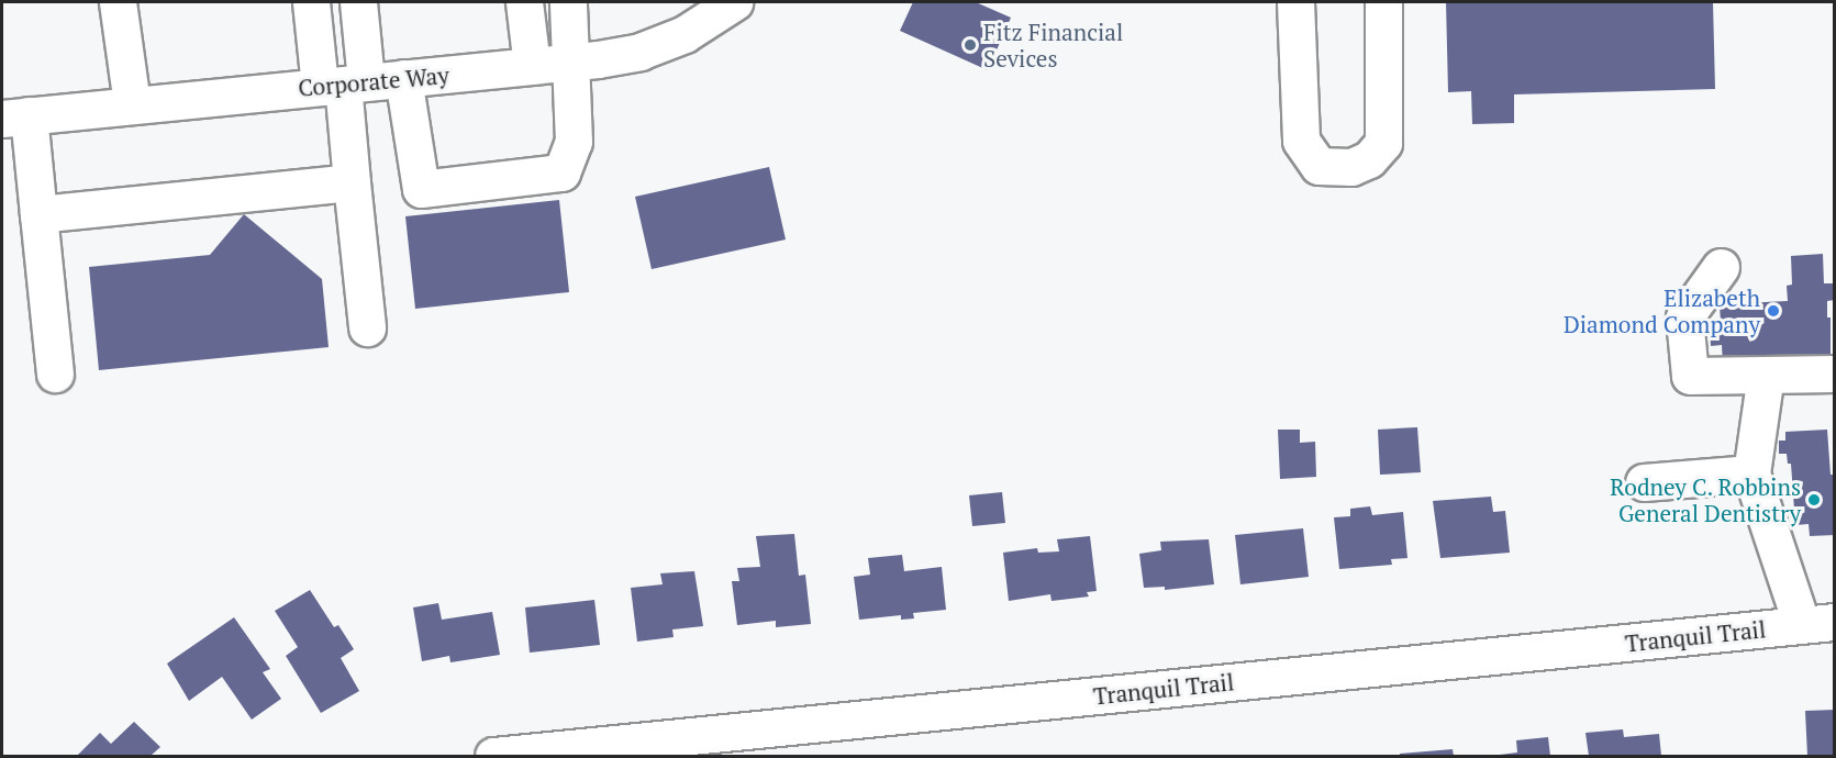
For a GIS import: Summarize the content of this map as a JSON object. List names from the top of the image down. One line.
{"streets":{"street":["Corporate Way","Tranquil Trail"]},"places":["Fitz Financial Sevices","Elizabeth Diamond Company","Rodney C. Robbins General Dentistry"]}
